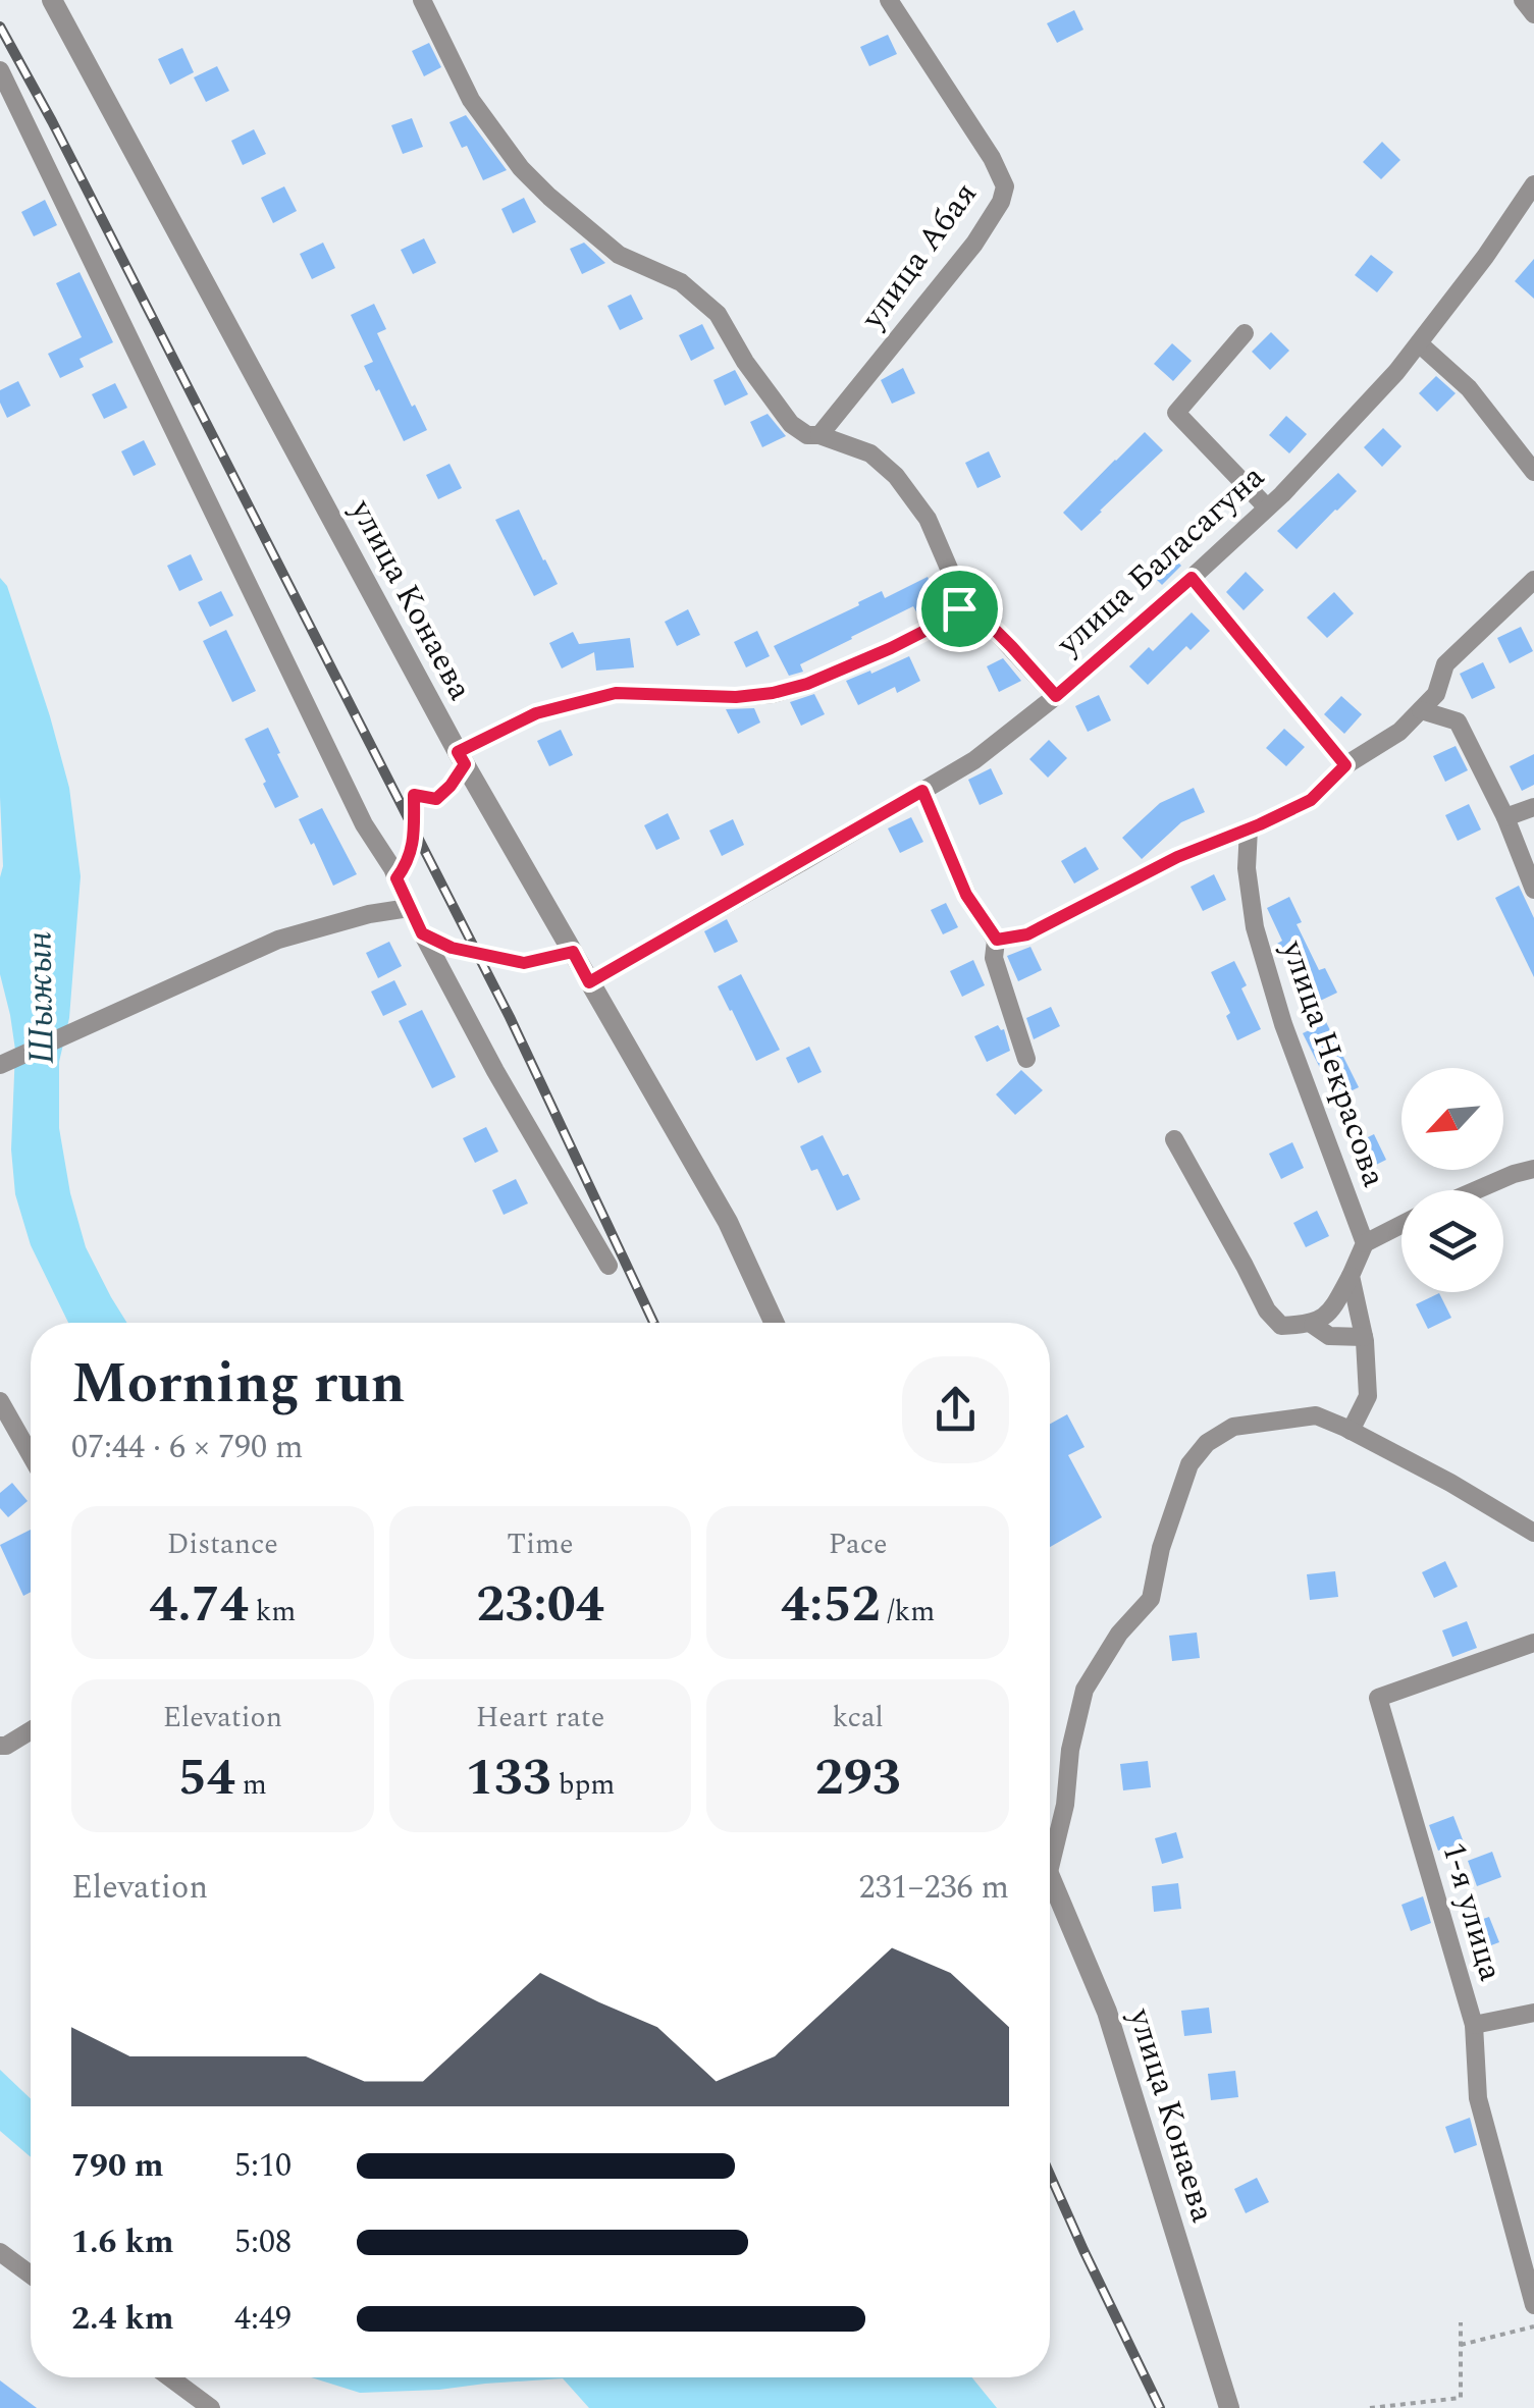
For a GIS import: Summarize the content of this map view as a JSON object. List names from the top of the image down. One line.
{"streets":{"street":["улица Абая","улица Баласагуна","улица Конаева","улица Некрасова","1-я улица"]},"crossings":[["улица Баласагуна","улица Конаева"]],"water":["Шыжын"],"north":"bottom left","page":{"heading":["Morning run","07:44 · 6 × 790 m"],"stats":[["Distance","4.74 km"],["Time","23:04"],["Pace","4:52 /km"],["Elevation","54 m"],["Heart rate","133 bpm"],["kcal","293"]],"chart":["Elevation","231–236 m"],"list":[{"name":"790 m","note":"5:10"},{"name":"1.6 km","note":"5:08"},{"name":"2.4 km","note":"4:49"}]}}
